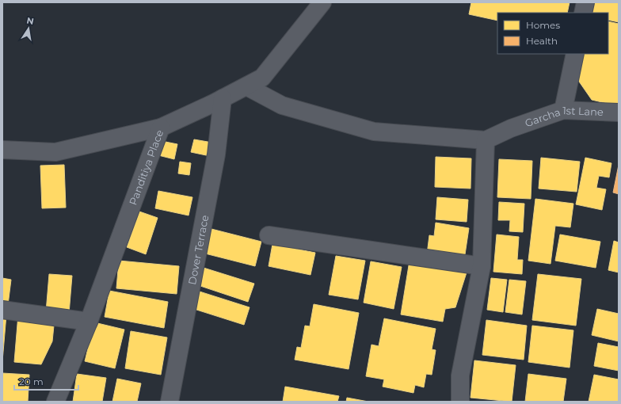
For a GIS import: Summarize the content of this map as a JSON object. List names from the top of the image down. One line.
{"streets":{"street":["Garcha 1st Lane","Panditiya Place","Dover Terrace"]},"crossings":[["Panditiya Place","Dover Terrace"]],"legend":["Homes","Health"],"scale_bar":"20 m","north":"top"}
